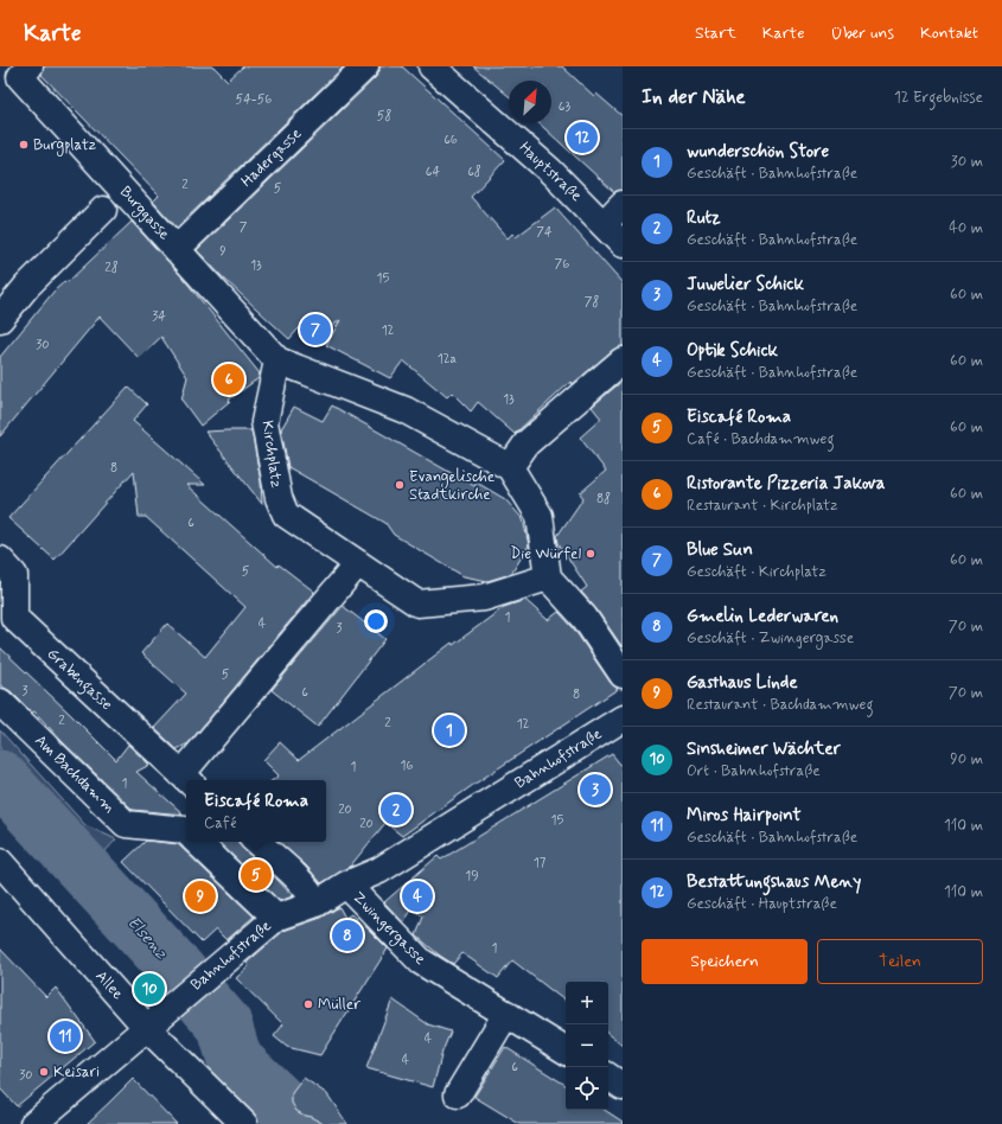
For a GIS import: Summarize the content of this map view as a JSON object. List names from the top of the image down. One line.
{"streets":{"street":["Hadergasse","Hauptstraße","Burggasse","Kirchplatz","Grabengasse","Bahnhofstraße","Am Bachdamm","Zwingergasse","Allee"]},"crossings":[["Hadergasse","Burggasse"],["Burggasse","Kirchplatz"],["Bahnhofstraße","Zwingergasse"],["Bahnhofstraße","Allee"]],"water":["Elsenz"],"places":["Burgplatz","Evangelische Stadtkirche","Die Würfel","Müller","Keisari"],"house_numbers":["54-56","63","58","66","64","68","2","5","7","74","9","76","13","28","15","78","34","12","30","12a","13","8","88","6","5","1","4","3","5","3","6","8","2","2","12","16","1","1","20","15","20","17","19","1","4","4","6","30"],"north":"top right","page":{"header":"Karte","nav":["Start","Karte","Über uns","Kontakt"],"heading":["In der Nähe","12 Ergebnisse"],"pins":["12","7","6","1","3","2","5","4","9","8","10","11"],"list":[{"mark":"1","name":"wunderschön Store","note":"Geschäft · Bahnhofstraße","value":"30 m"},{"mark":"2","name":"Rutz","note":"Geschäft · Bahnhofstraße","value":"40 m"},{"mark":"3","name":"Juwelier Schick","note":"Geschäft · Bahnhofstraße","value":"60 m"},{"mark":"4","name":"Optik Schick","note":"Geschäft · Bahnhofstraße","value":"60 m"},{"mark":"5","name":"Eiscafé Roma","note":"Café · Bachdammweg","value":"60 m"},{"mark":"6","name":"Ristorante Pizzeria Jakova","note":"Restaurant · Kirchplatz","value":"60 m"},{"mark":"7","name":"Blue Sun","note":"Geschäft · Kirchplatz","value":"60 m"},{"mark":"8","name":"Gmelin Lederwaren","note":"Geschäft · Zwingergasse","value":"70 m"},{"mark":"9","name":"Gasthaus Linde","note":"Restaurant · Bachdammweg","value":"70 m"},{"mark":"10","name":"Sinsheimer Wächter","note":"Ort · Bahnhofstraße","value":"90 m"},{"mark":"11","name":"Miros Hairpoint","note":"Geschäft · Bahnhofstraße","value":"110 m"},{"mark":"12","name":"Bestattungshaus Meny","note":"Geschäft · Hauptstraße","value":"110 m"}],"popup":["Eiscafé Roma","Café"],"buttons":["Speichern","Teilen"],"map_buttons":["+","−"]}}
